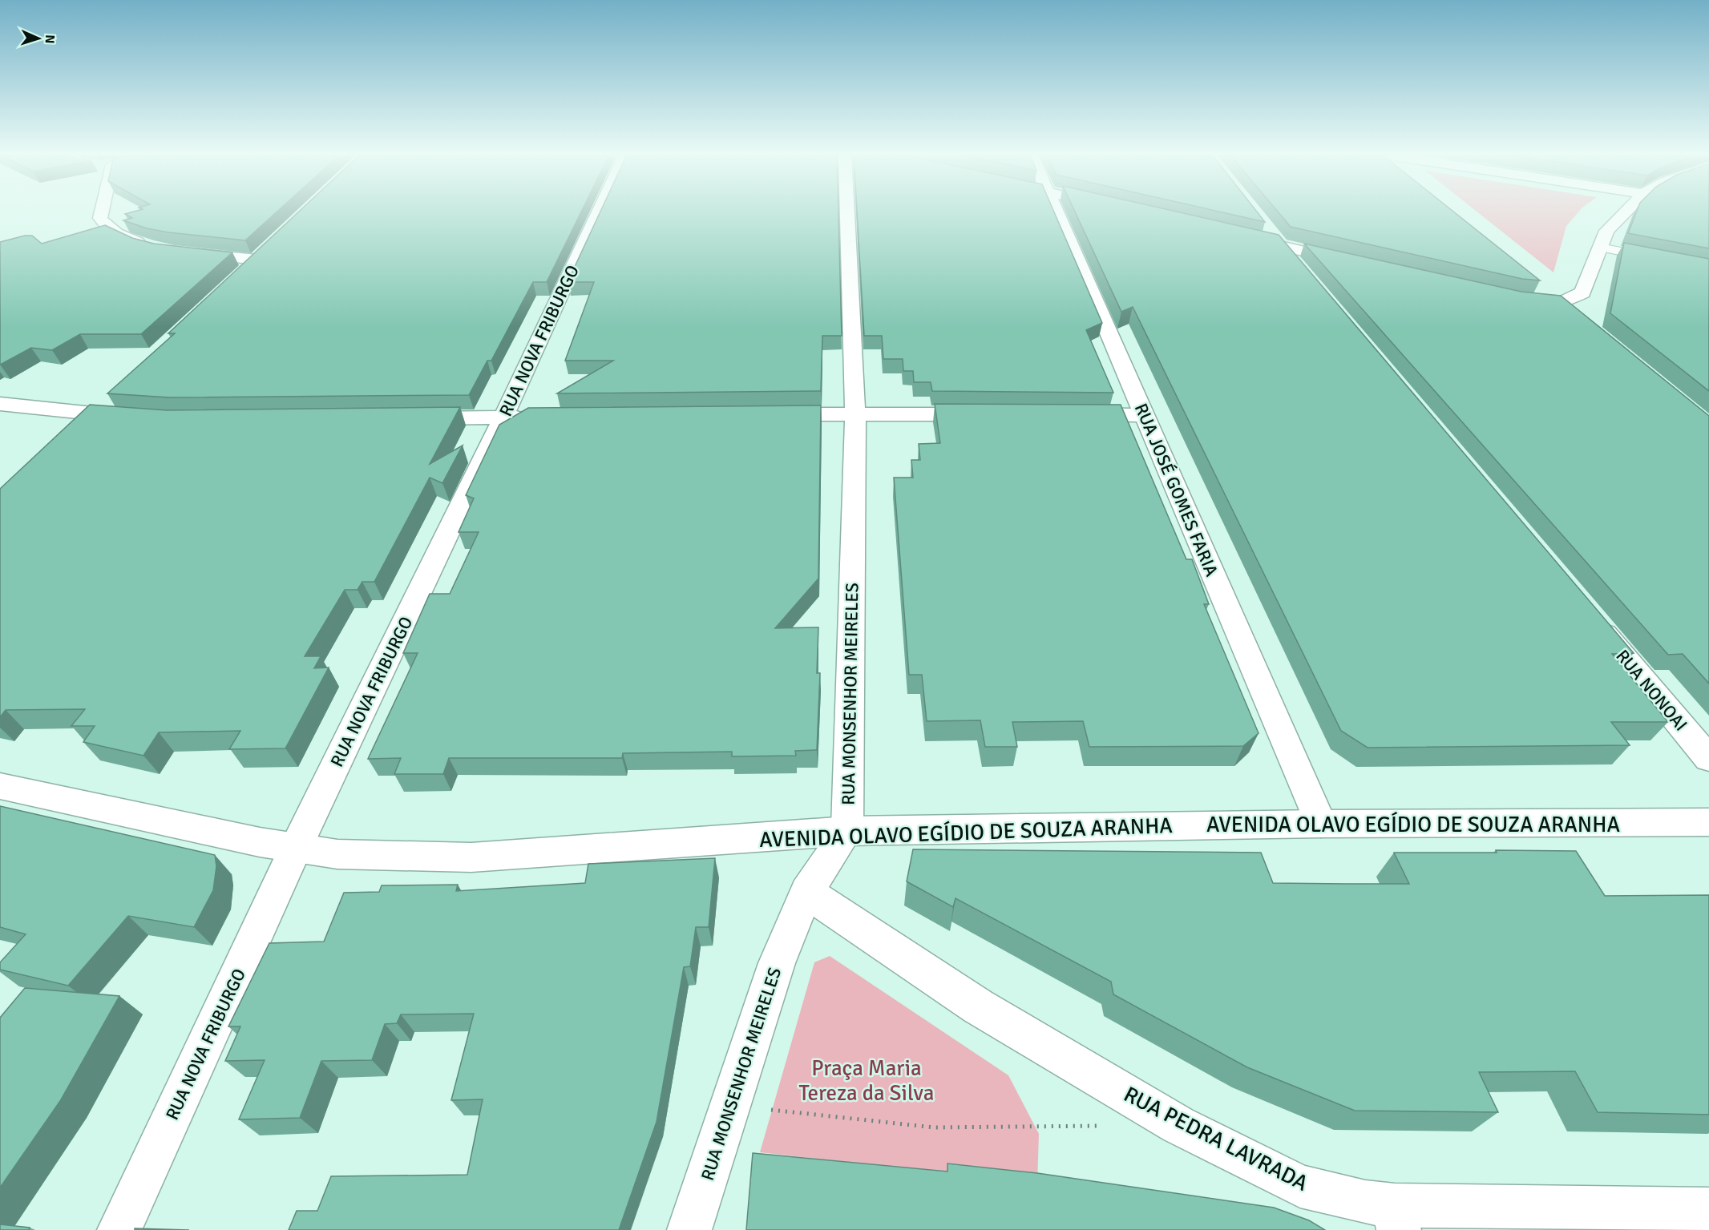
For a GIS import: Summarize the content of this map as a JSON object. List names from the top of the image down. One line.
{"streets":{"street":["RUA NOVA FRIBURGO","RUA JOSÉ GOMES FARIA","RUA NONOAI","RUA MONSENHOR MEIRELES","AVENIDA OLAVO EGÍDIO DE SOUZA ARANHA","RUA PEDRA LAVRADA"]},"crossings":[["RUA NOVA FRIBURGO","AVENIDA OLAVO EGÍDIO DE SOUZA ARANHA"],["RUA JOSÉ GOMES FARIA","AVENIDA OLAVO EGÍDIO DE SOUZA ARANHA"],["RUA MONSENHOR MEIRELES","AVENIDA OLAVO EGÍDIO DE SOUZA ARANHA"],["RUA MONSENHOR MEIRELES","RUA PEDRA LAVRADA"]],"parks":["Praça Maria Tereza da Silva"],"north":"right"}
